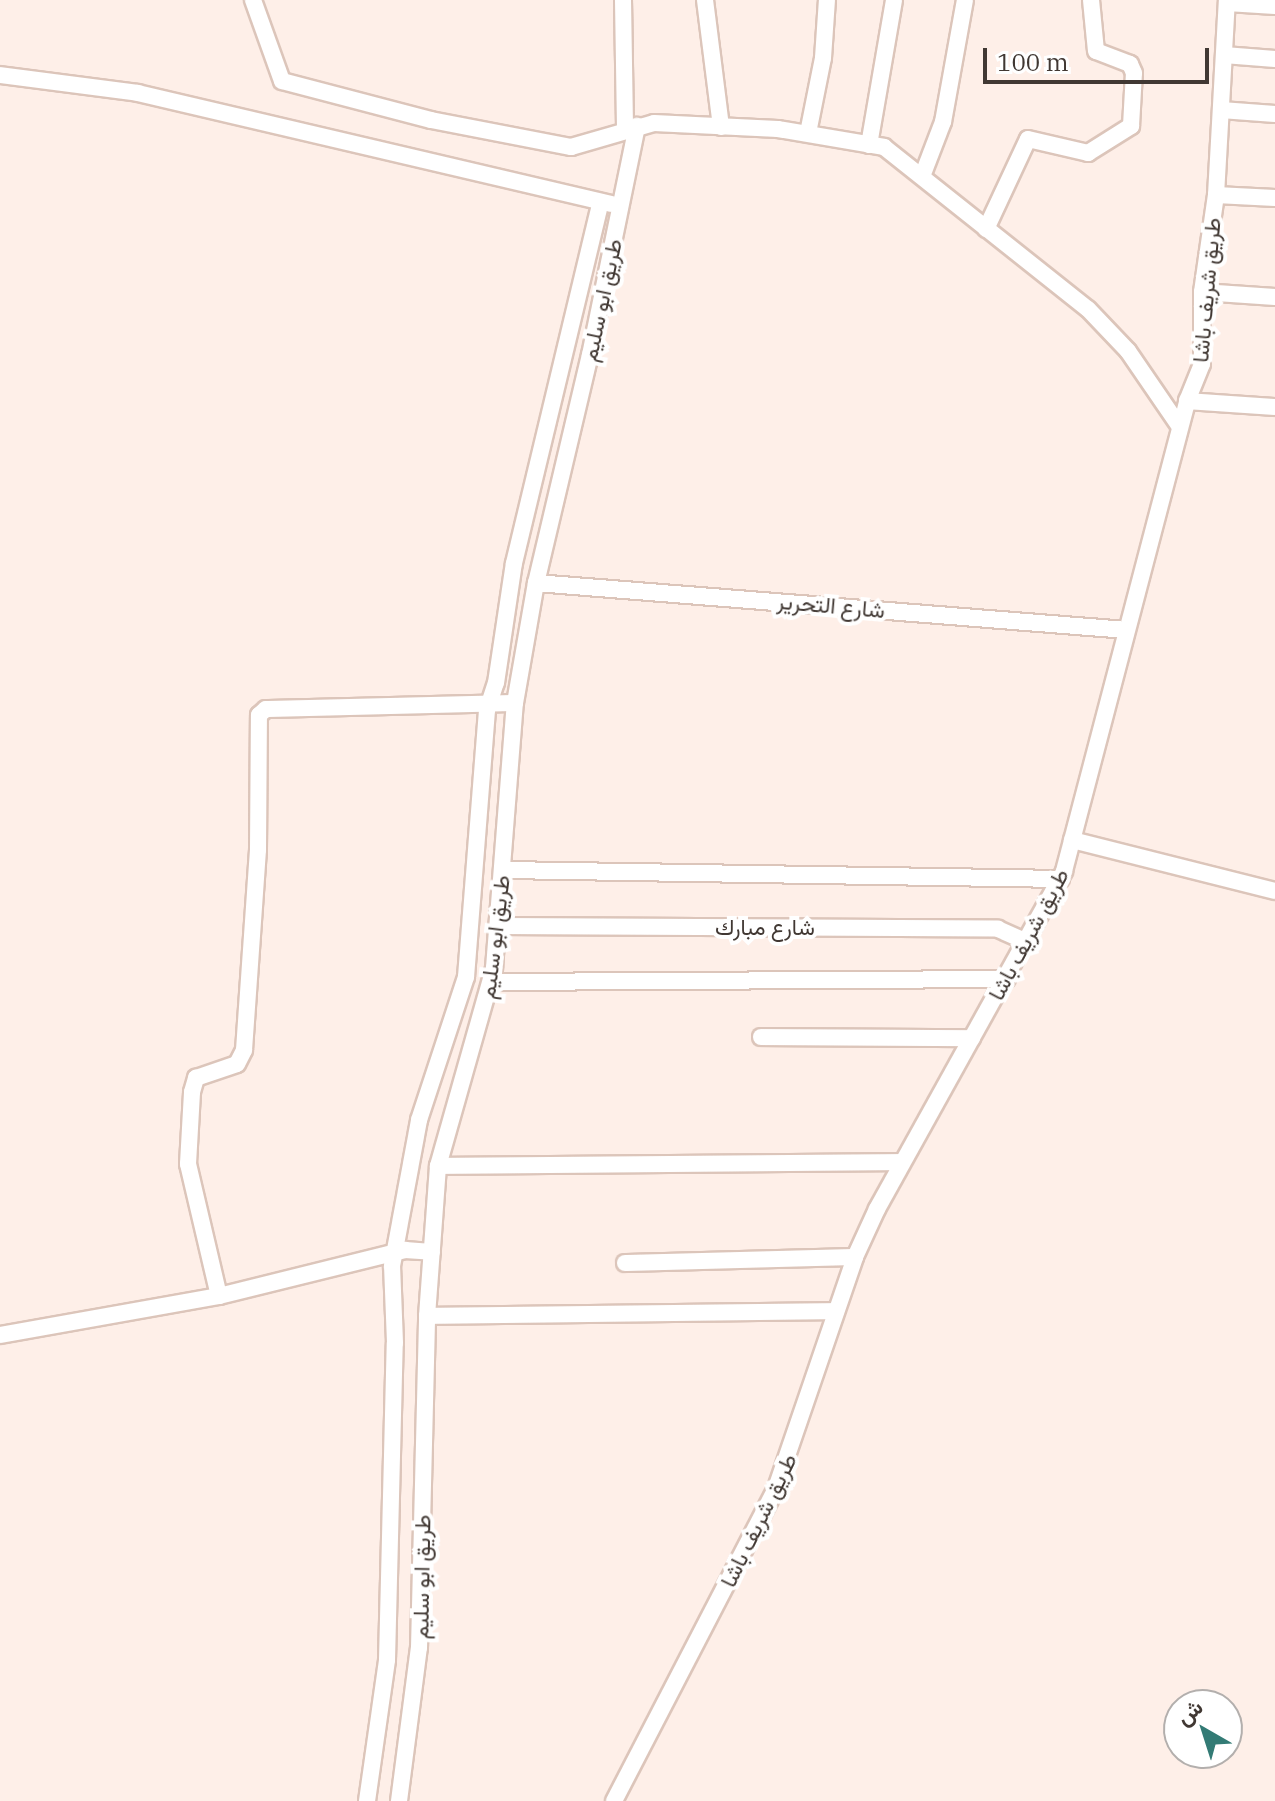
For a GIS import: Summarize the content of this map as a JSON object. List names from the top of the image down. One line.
{"streets":{"street":["طريق شريف باشا","طريق ابو سليم","شارع التحرير","شارع مبارك"]},"crossings":[["طريق شريف باشا","شارع التحرير"],["طريق شريف باشا","شارع مبارك"],["طريق ابو سليم","شارع التحرير"],["طريق ابو سليم","شارع مبارك"]],"scale_bar":"100 m","north":"top left"}
